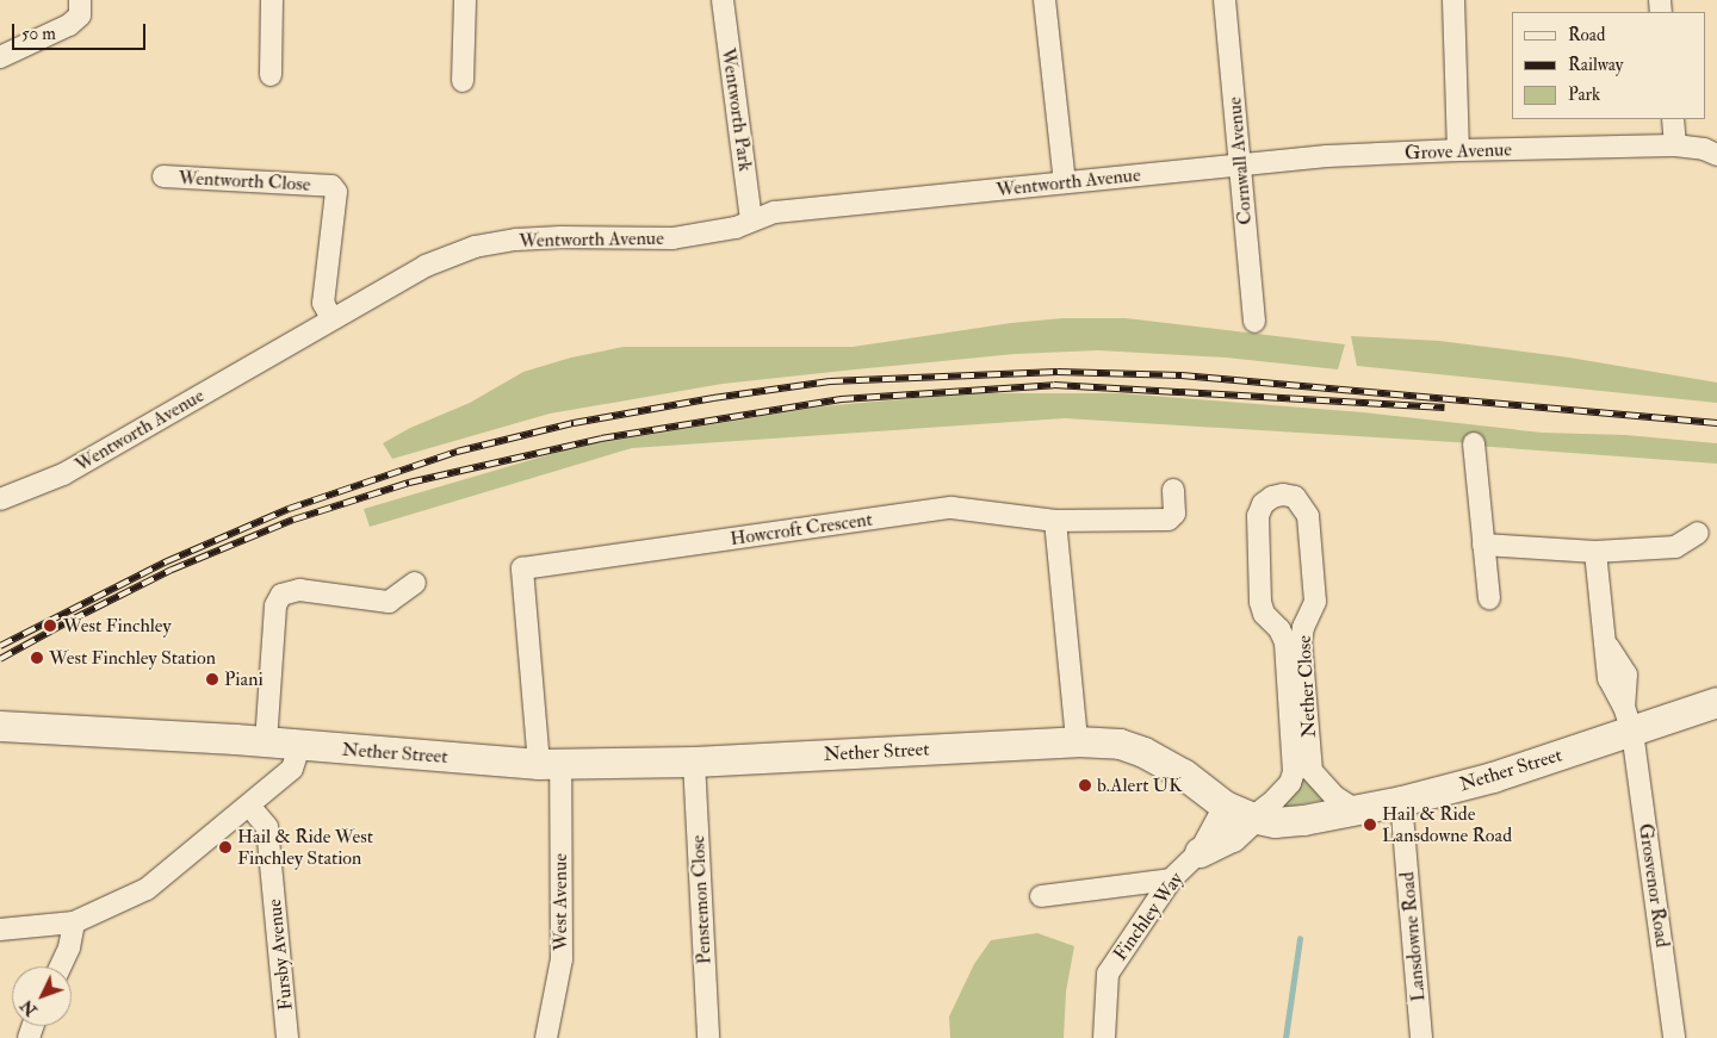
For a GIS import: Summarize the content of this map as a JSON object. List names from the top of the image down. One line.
{"streets":{"street":["Wentworth Park","Grove Avenue","Cornwall Avenue","Wentworth Close","Wentworth Avenue","Howcroft Crescent","Nether Close","Nether Street","Grosvenor Road","Penstemon Close","West Avenue","Finchley Way","Lansdowne Road","Fursby Avenue"]},"crossings":[["Wentworth Park","Wentworth Avenue"],["Grove Avenue","Cornwall Avenue"],["Grove Avenue","Wentworth Avenue"],["Cornwall Avenue","Wentworth Avenue"],["Wentworth Close","Wentworth Avenue"],["Howcroft Crescent","Nether Street"],["Howcroft Crescent","West Avenue"],["Nether Close","Nether Street"],["Nether Street","Grosvenor Road"],["Nether Street","Penstemon Close"],["Nether Street","West Avenue"],["Nether Street","Finchley Way"],["Nether Street","Lansdowne Road"]],"places":["West Finchley","West Finchley Station","Piani","b.Alert UK","Hail & Ride Lansdowne Road","Hail & Ride West Finchley Station"],"legend":["Road","Railway","Park"],"scale_bar":"50 m","north":"bottom left"}
